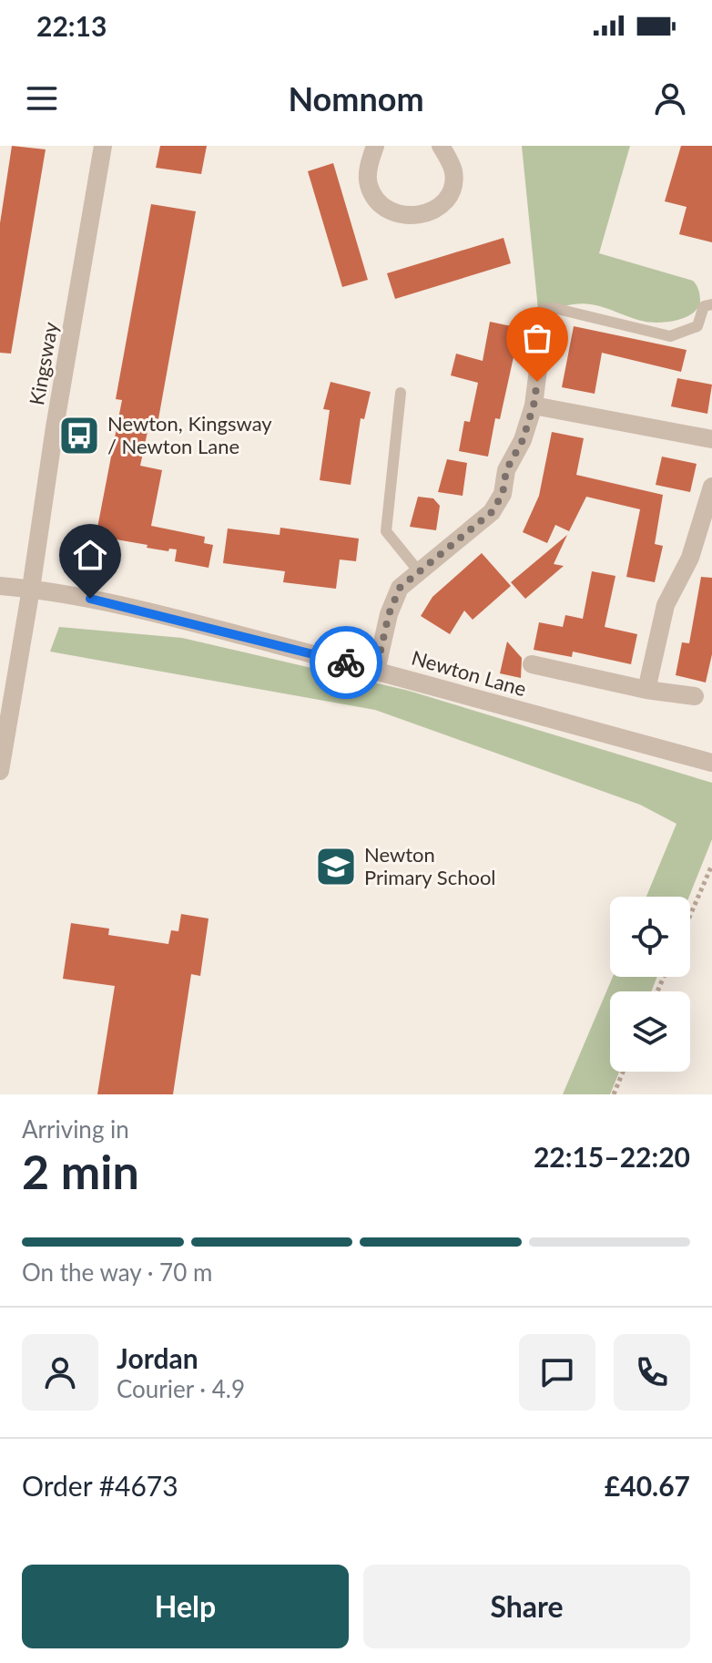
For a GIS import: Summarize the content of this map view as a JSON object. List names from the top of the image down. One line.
{"streets":{"street":["Kingsway","Newton Lane"]},"crossings":[["Kingsway","Newton Lane"]],"places":{"bus stop":["Newton, Kingsway / Newton Lane"],"school or university":["Newton Primary School"]},"page":{"status":"22:13","header":"Nomnom","heading":["2 min","Arriving in","22:15–22:20"],"panel":["Jordan","Courier · 4.9","Order #4673","£40.67"],"bar":"On the way · 70 m","buttons":["Help","Share"]}}
